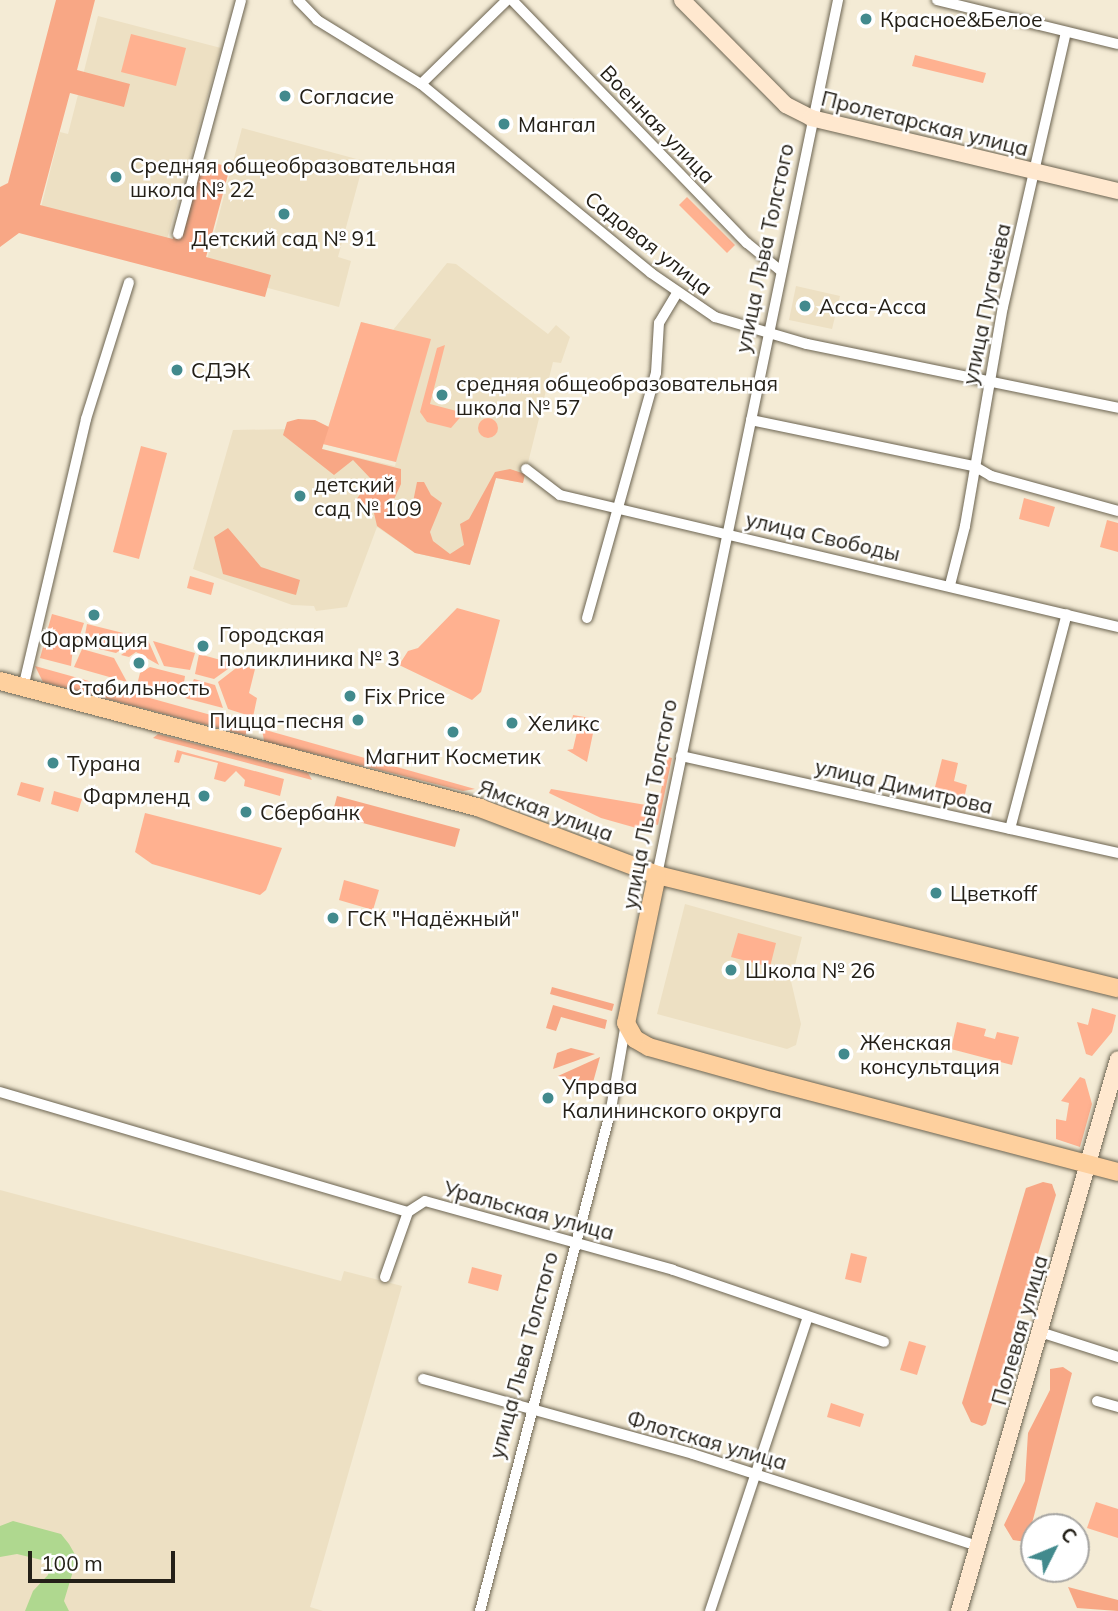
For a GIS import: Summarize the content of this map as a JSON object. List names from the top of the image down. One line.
{"streets":{"main road":["улица Льва Толстого","Ямская улица"],"street":["Пролетарская улица","Военная улица","Садовая улица","улица Пугачёва","улица Свободы","улица Димитрова","Уральская улица","Полевая улица","Флотская улица"]},"crossings":[["Пролетарская улица","улица Льва Толстого"],["Пролетарская улица","улица Пугачёва"],["Военная улица","улица Льва Толстого"],["Садовая улица","улица Льва Толстого"],["Садовая улица","улица Пугачёва"],["улица Льва Толстого","улица Свободы"],["улица Льва Толстого","улица Димитрова"],["улица Льва Толстого","Ямская улица"],["улица Льва Толстого","Уральская улица"],["улица Льва Толстого","Флотская улица"],["улица Пугачёва","улица Свободы"],["Полевая улица","Флотская улица"]],"places":["Красное&Белое","Согласие","Мангал","Средняя общеобразовательная школа № 22","Детский сад № 91","Асса-Асса","СДЭК","средняя общеобразовательная школа № 57","детский сад № 109","Фармация","Городская поликлиника № 3","Стабильность","Fix Price","Пицца-песня","Хеликс","Магнит Косметик","Турана","Фармленд","Сбербанк","Цветкоff","ГСК \"Надёжный\"","Школа № 26","Женская консультация","Управа Калининского округа"],"scale_bar":"100 m","north":"top right"}
